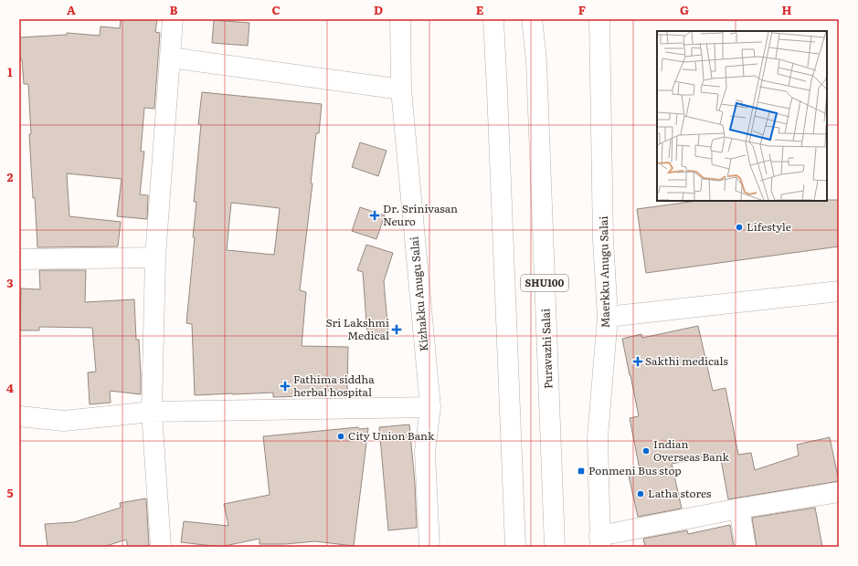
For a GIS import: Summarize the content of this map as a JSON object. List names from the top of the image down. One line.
{"streets":{"street":["Maerkku Anugu Salai","SHU100","Kizhakku Anugu Salai","Puravazhi Salai"]},"places":{"health":["Dr. Srinivasan Neuro","Sri Lakshmi Medical","Sakthi medicals","Fathima siddha herbal hospital"],"other":["Lifestyle","City Union Bank","Indian Overseas Bank","Latha stores"],"transit":["Ponmeni Bus stop"]},"grid":{"columns":["A","B","C","D","E","F","G","H"],"rows":["1","2","3","4","5"]}}
